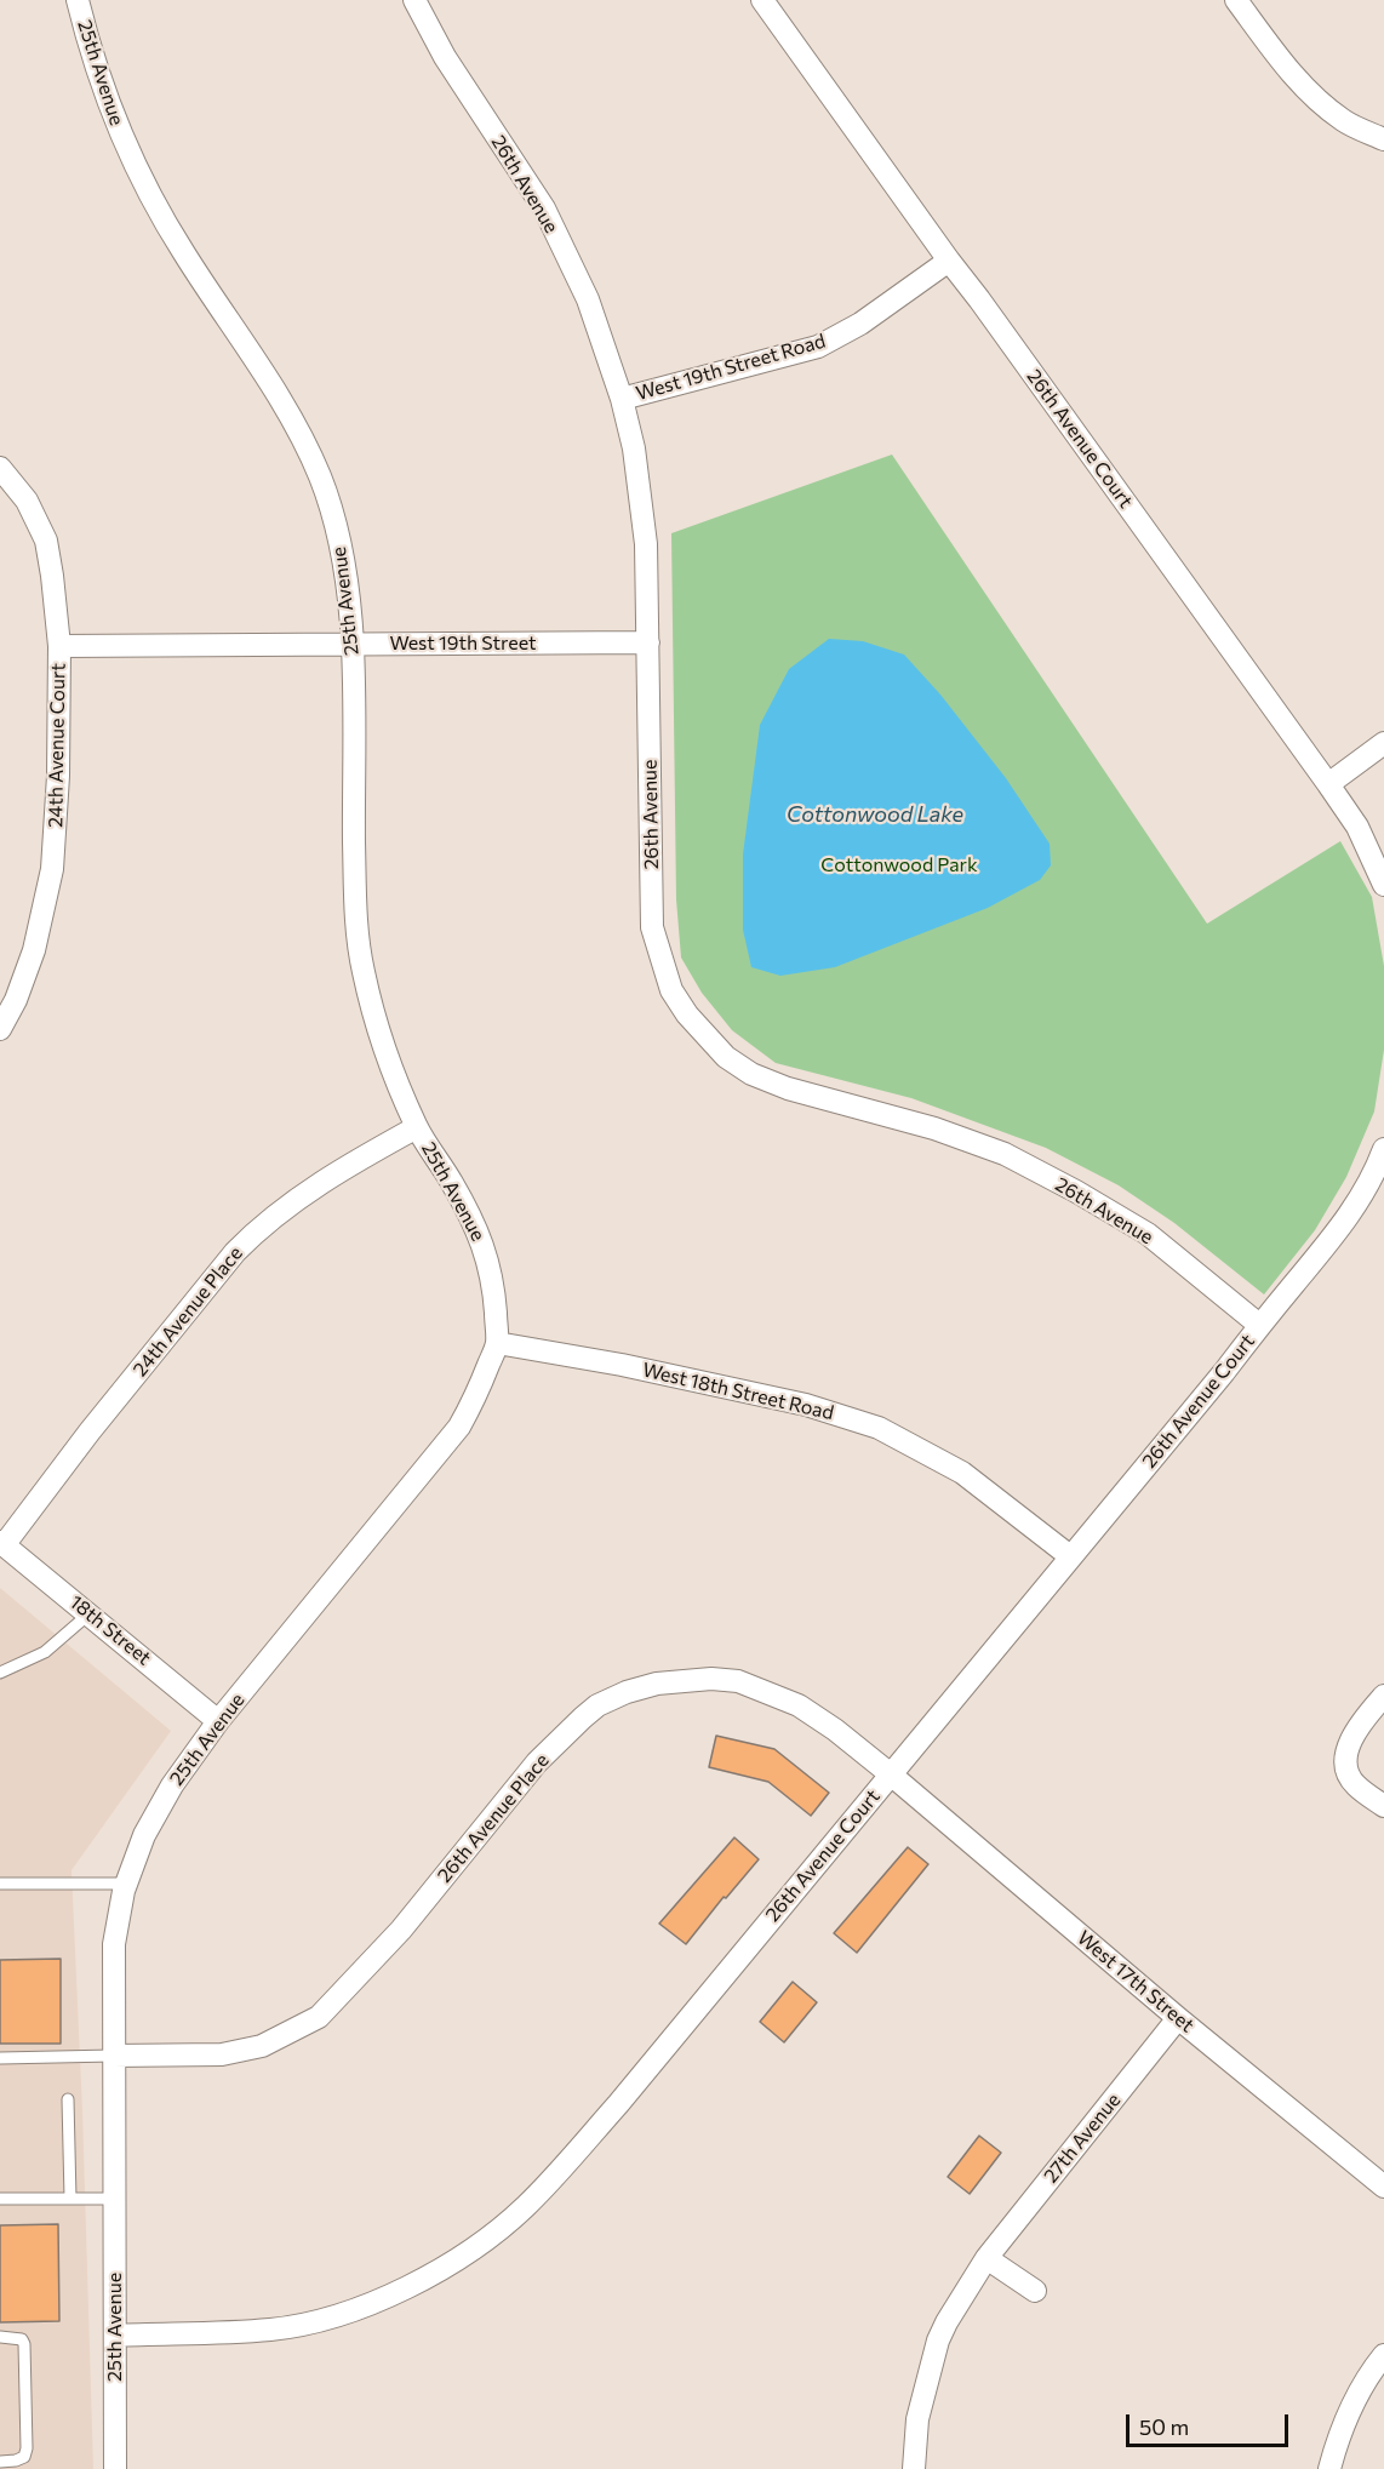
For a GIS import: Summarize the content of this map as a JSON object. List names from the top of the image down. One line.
{"streets":{"street":["25th Avenue","26th Avenue","West 19th Street Road","26th Avenue Court","West 19th Street","24th Avenue Court","24th Avenue Place","West 18th Street Road","18th Street","26th Avenue Place","West 17th Street","27th Avenue"]},"crossings":[["25th Avenue","26th Avenue Court"],["25th Avenue","West 19th Street"],["25th Avenue","24th Avenue Place"],["25th Avenue","West 18th Street Road"],["25th Avenue","18th Street"],["25th Avenue","26th Avenue Place"],["26th Avenue","West 19th Street Road"],["26th Avenue","26th Avenue Court"],["26th Avenue","West 19th Street"],["West 19th Street Road","26th Avenue Court"],["26th Avenue Court","West 18th Street Road"],["26th Avenue Court","26th Avenue Place"],["26th Avenue Court","West 17th Street"],["West 19th Street","24th Avenue Court"],["24th Avenue Place","18th Street"],["26th Avenue Place","West 17th Street"],["West 17th Street","27th Avenue"]],"water":["Cottonwood Lake"],"parks":["Cottonwood Park"],"scale_bar":"50 m"}
